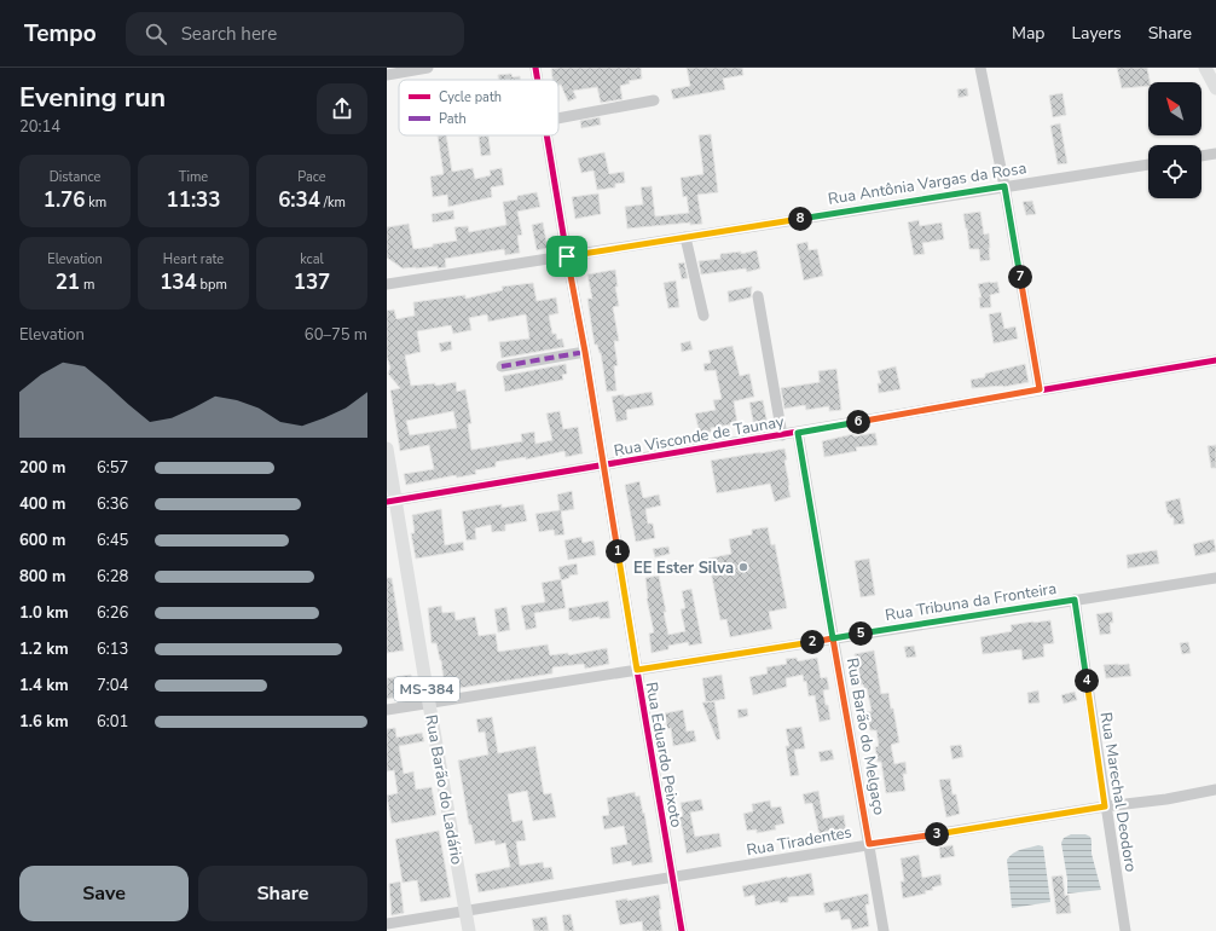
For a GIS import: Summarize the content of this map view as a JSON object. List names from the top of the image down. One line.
{"streets":{"main road":["MS-384","Rua Barão do Ladário"],"street":["Rua Antônia Vargas da Rosa","Rua Visconde de Taunay","Rua Tribuna da Fronteira","Rua Barão do Melgaço","Rua Eduardo Peixoto","Rua Marechal Deodoro","Rua Tiradentes"]},"crossings":[["Rua Antônia Vargas da Rosa","Rua Eduardo Peixoto"],["Rua Visconde de Taunay","Rua Barão do Melgaço"],["Rua Visconde de Taunay","Rua Eduardo Peixoto"],["Rua Visconde de Taunay","Rua Barão do Ladário"],["Rua Tribuna da Fronteira","Rua Barão do Melgaço"],["Rua Tribuna da Fronteira","Rua Eduardo Peixoto"],["Rua Tribuna da Fronteira","Rua Barão do Ladário"],["Rua Tribuna da Fronteira","Rua Marechal Deodoro"],["Rua Barão do Melgaço","Rua Tiradentes"],["Rua Eduardo Peixoto","Rua Tiradentes"],["Rua Barão do Ladário","Rua Tiradentes"],["Rua Marechal Deodoro","Rua Tiradentes"]],"places":["EE Ester Silva"],"legend":["Cycle path","Path"],"north":"top left","page":{"header":"Tempo","search":"Search here","nav":["Map","Layers","Share"],"heading":["Evening run","20:14"],"stats":[["Distance","1.76 km"],["Time","11:33"],["Pace","6:34 /km"],["Elevation","21 m"],["Heart rate","134 bpm"],["kcal","137"]],"pins":["8","7","6","1","5","2","4","3"],"chart":["Elevation","60–75 m"],"list":[{"name":"200 m","note":"6:57"},{"name":"400 m","note":"6:36"},{"name":"600 m","note":"6:45"},{"name":"800 m","note":"6:28"},{"name":"1.0 km","note":"6:26"},{"name":"1.2 km","note":"6:13"},{"name":"1.4 km","note":"7:04"},{"name":"1.6 km","note":"6:01"}],"buttons":["Save","Share"]}}
